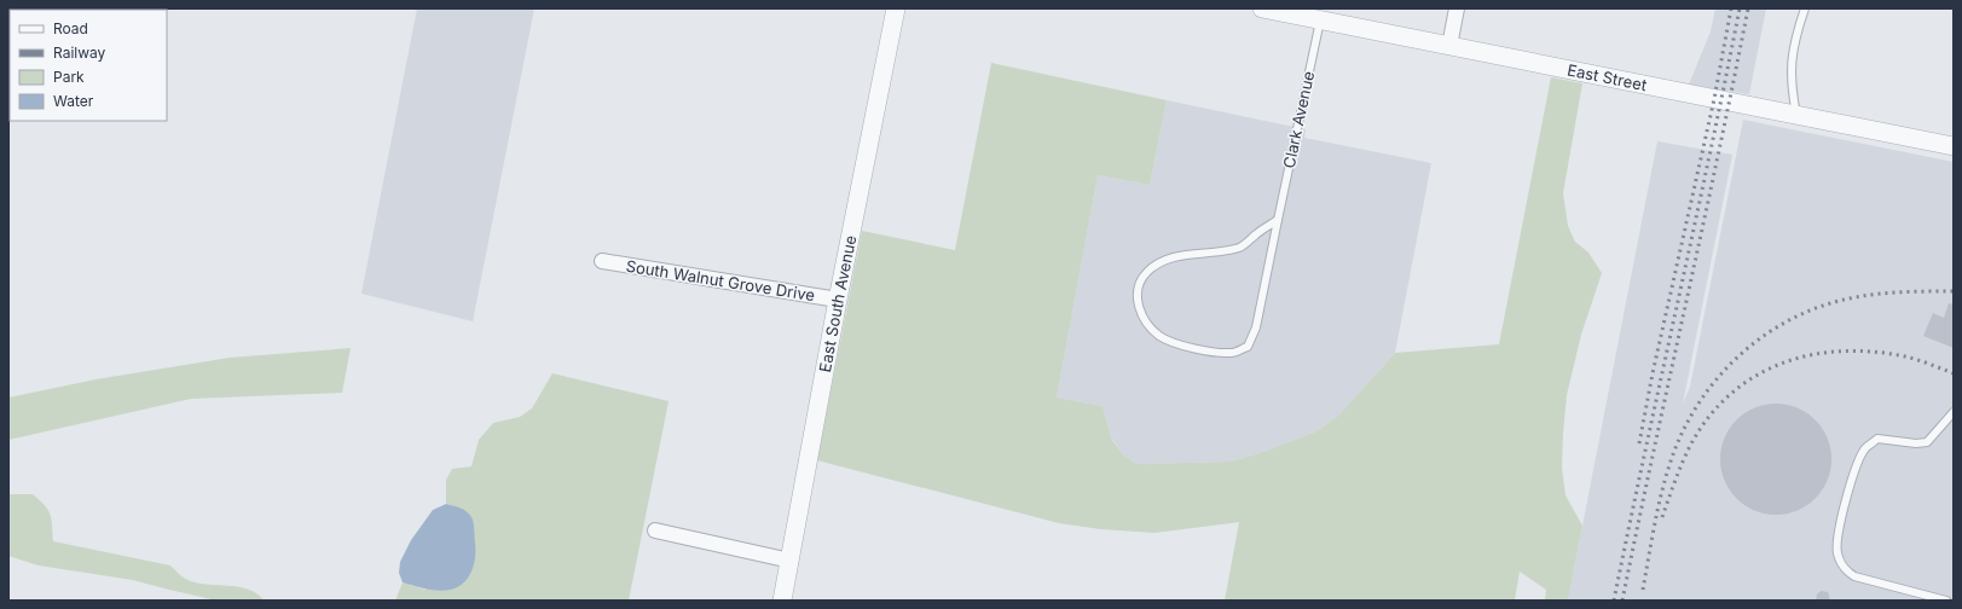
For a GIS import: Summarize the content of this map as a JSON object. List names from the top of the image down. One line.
{"streets":{"street":["East Street","South Walnut Grove Drive","East South Avenue"],"lane":["Clark Avenue"]},"crossings":[["East Street","Clark Avenue"],["South Walnut Grove Drive","East South Avenue"]],"legend":["Road","Railway","Park","Water"]}
